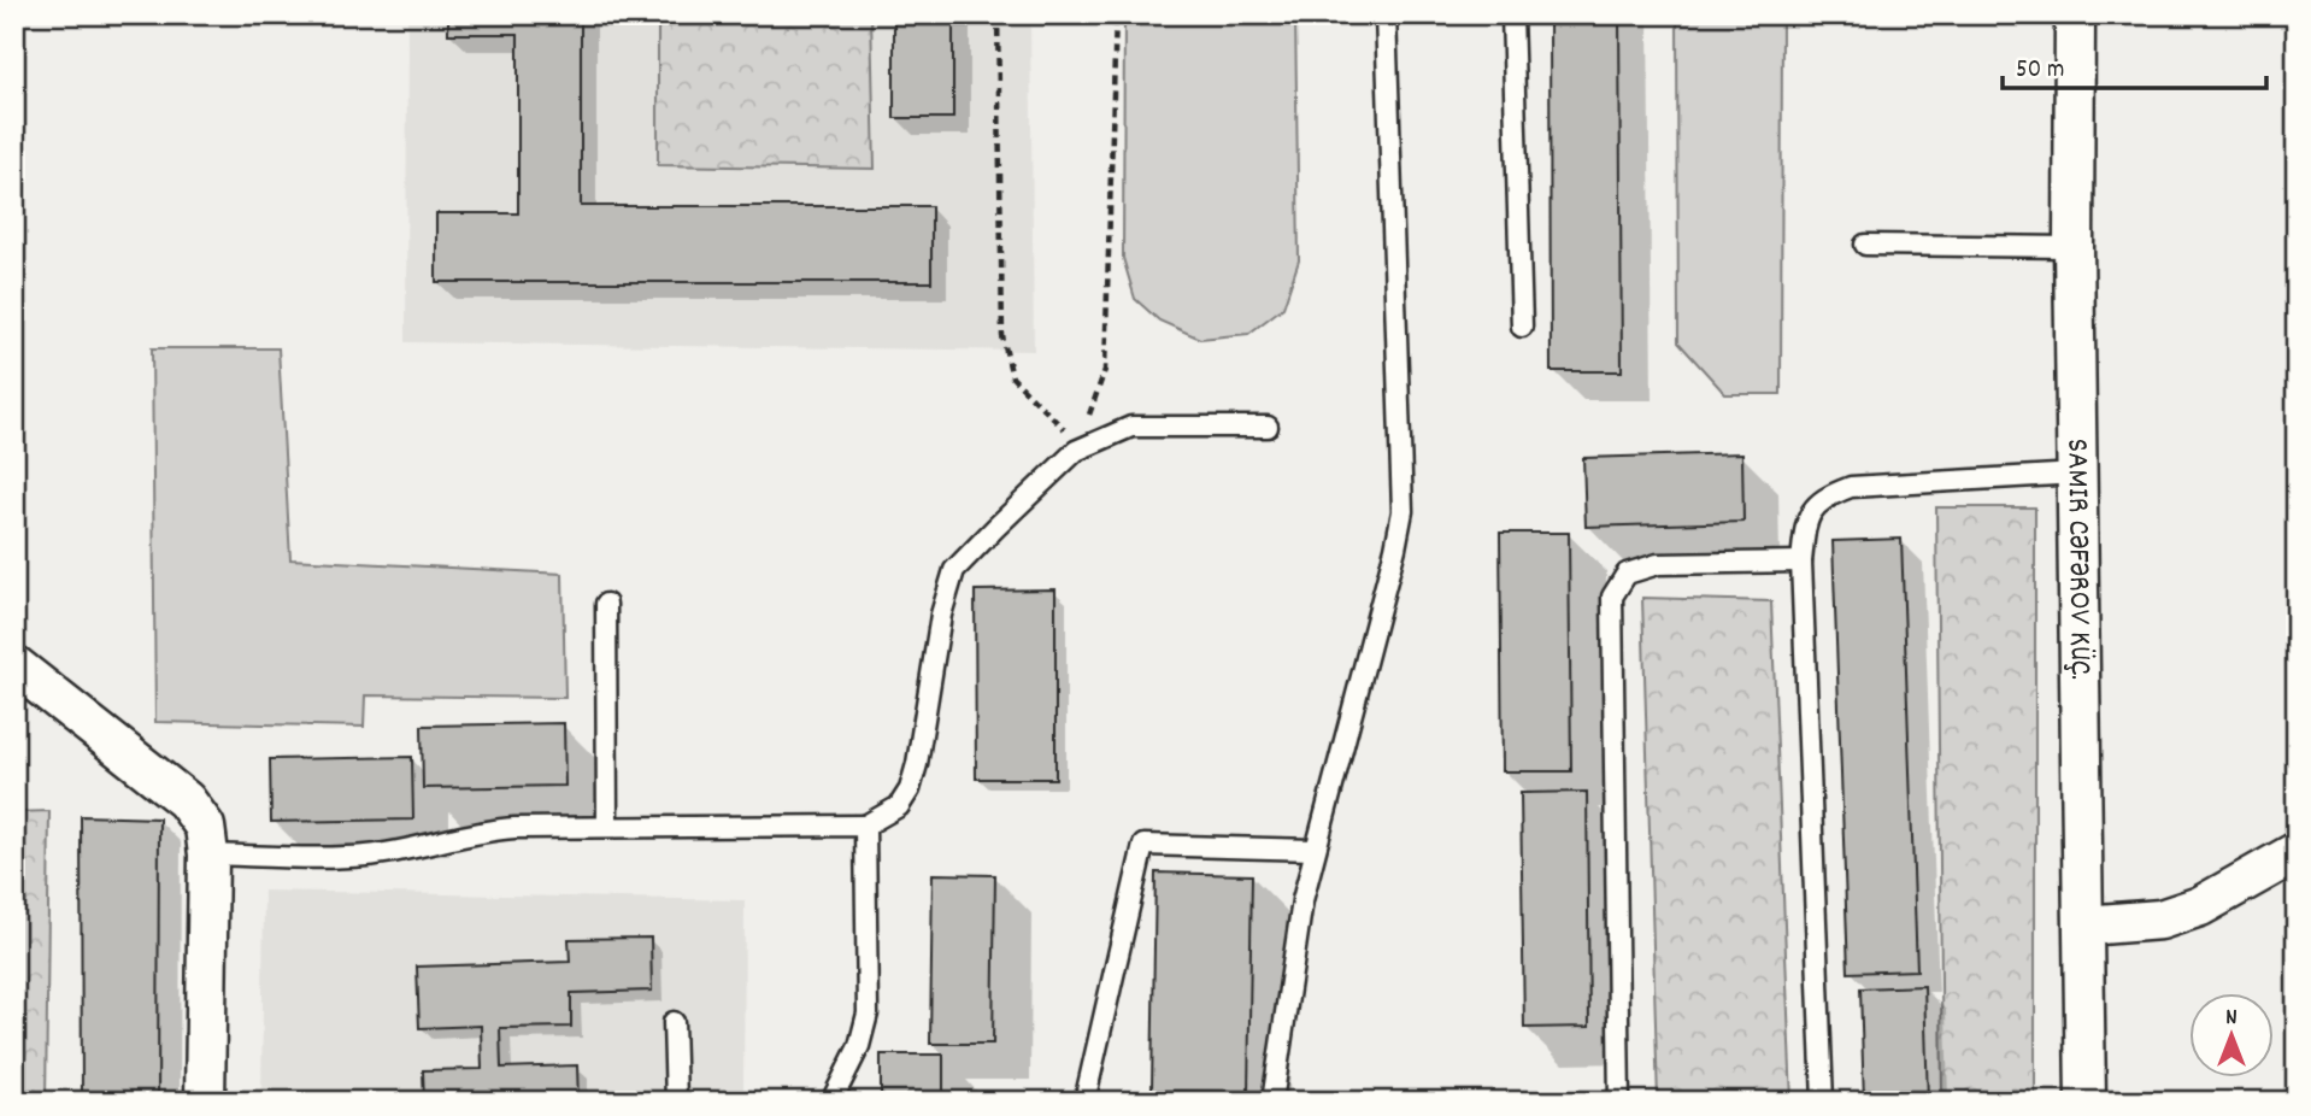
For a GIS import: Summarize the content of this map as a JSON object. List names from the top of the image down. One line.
{"streets":{"street":["SAMIR CƏFƏROV KÜÇ."]},"scale_bar":"50 m","north":"top"}
